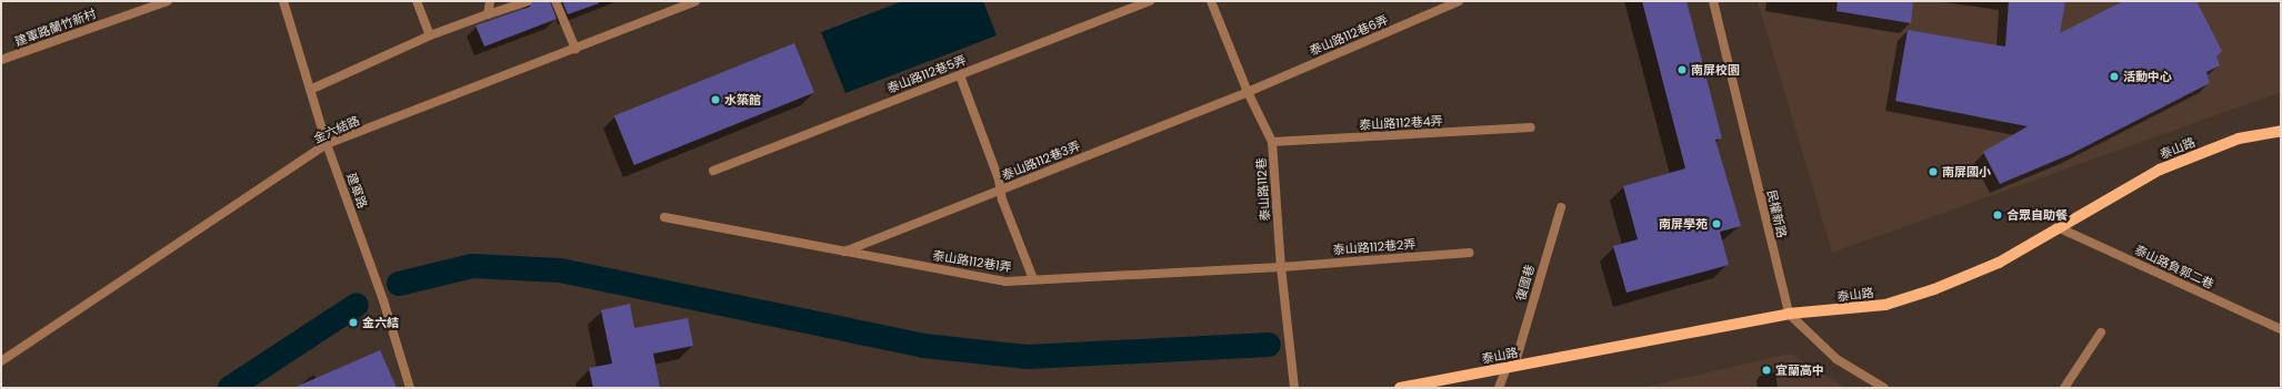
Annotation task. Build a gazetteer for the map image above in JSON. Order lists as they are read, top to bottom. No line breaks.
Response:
{"streets":{"main road":["泰山路"],"street":["建軍路蘭竹新村","泰山路112巷6弄","泰山路112巷5弄","泰山路112巷4弄","金六結路","泰山路112巷3弄","泰山路112巷","建軍路","民權新路","泰山路112巷2弄","泰山路112巷1弄","泰山路負郭二巷","復國巷"]},"crossings":[["泰山路112巷6弄","泰山路112巷3弄"],["泰山路112巷6弄","泰山路112巷"],["泰山路112巷4弄","泰山路112巷"],["金六結路","建軍路"],["泰山路","民權新路"],["泰山路","泰山路負郭二巷"],["泰山路","復國巷"],["泰山路112巷3弄","泰山路112巷"],["泰山路112巷3弄","泰山路112巷1弄"],["泰山路112巷","泰山路112巷2弄"],["泰山路112巷","泰山路112巷1弄"],["泰山路112巷2弄","泰山路112巷1弄"]],"places":["南屏校園","活動中心","水築館","南屏國小","合眾自助餐","南屏學苑","金六結","宜蘭高中"]}
